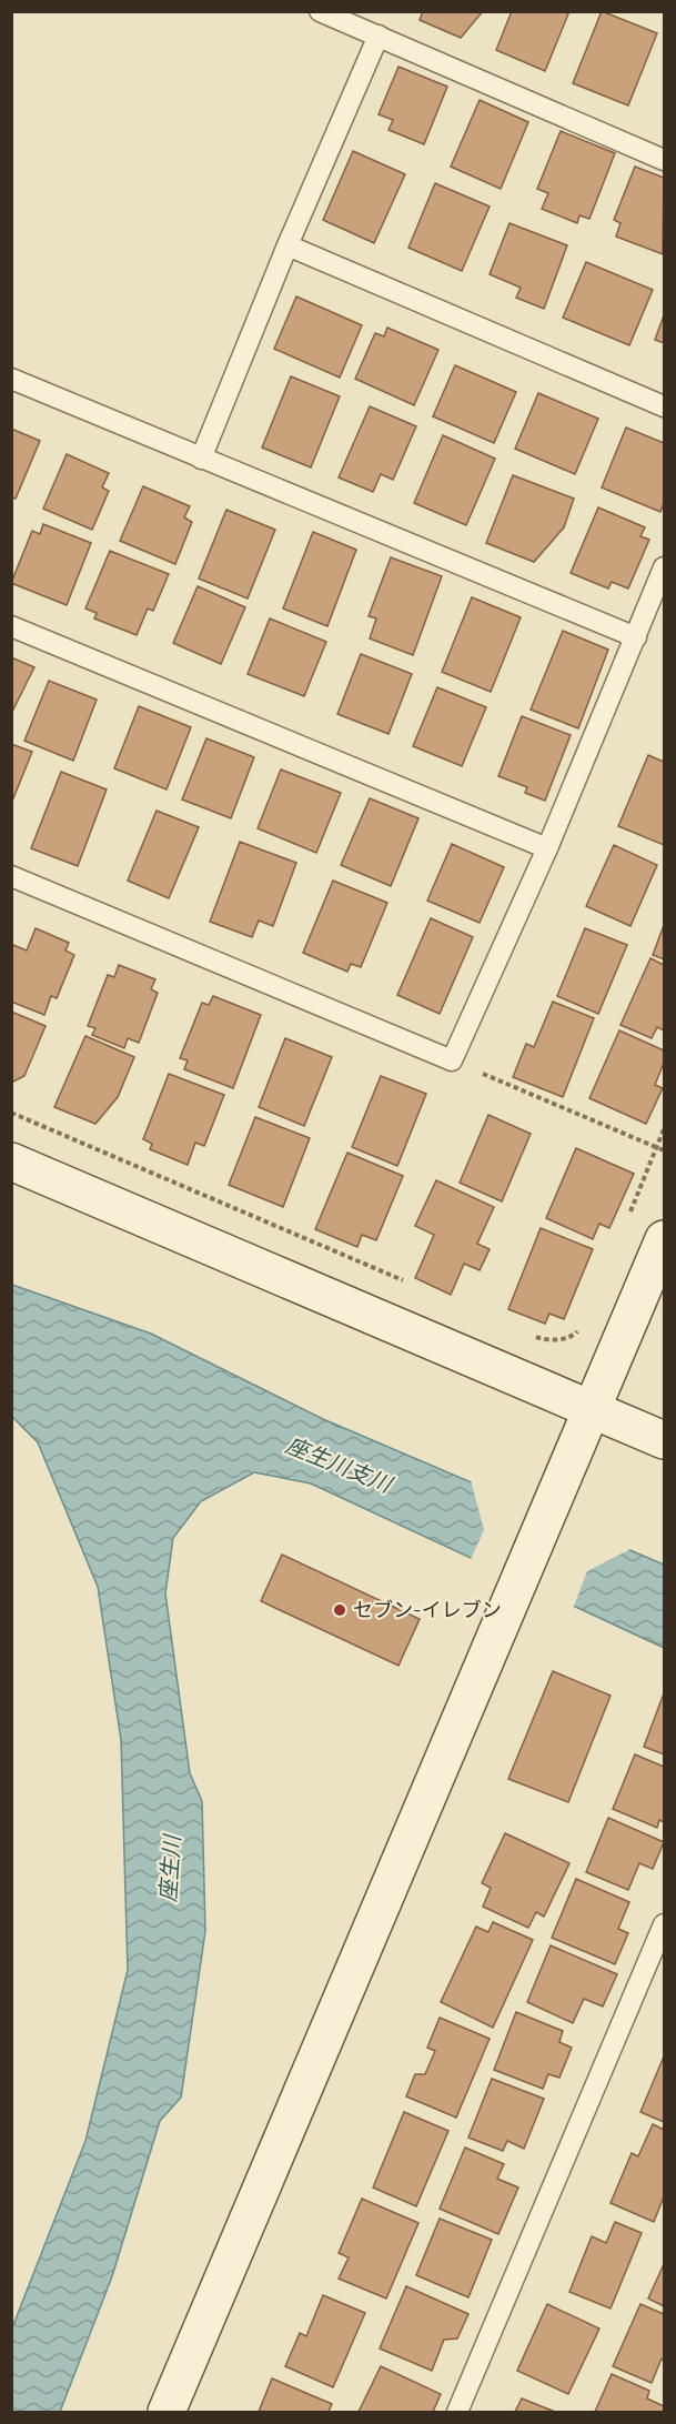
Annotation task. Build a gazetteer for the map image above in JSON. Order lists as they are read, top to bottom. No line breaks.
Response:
{"water":["座生川支川","座生川"],"places":["セブン-イレブン"]}
